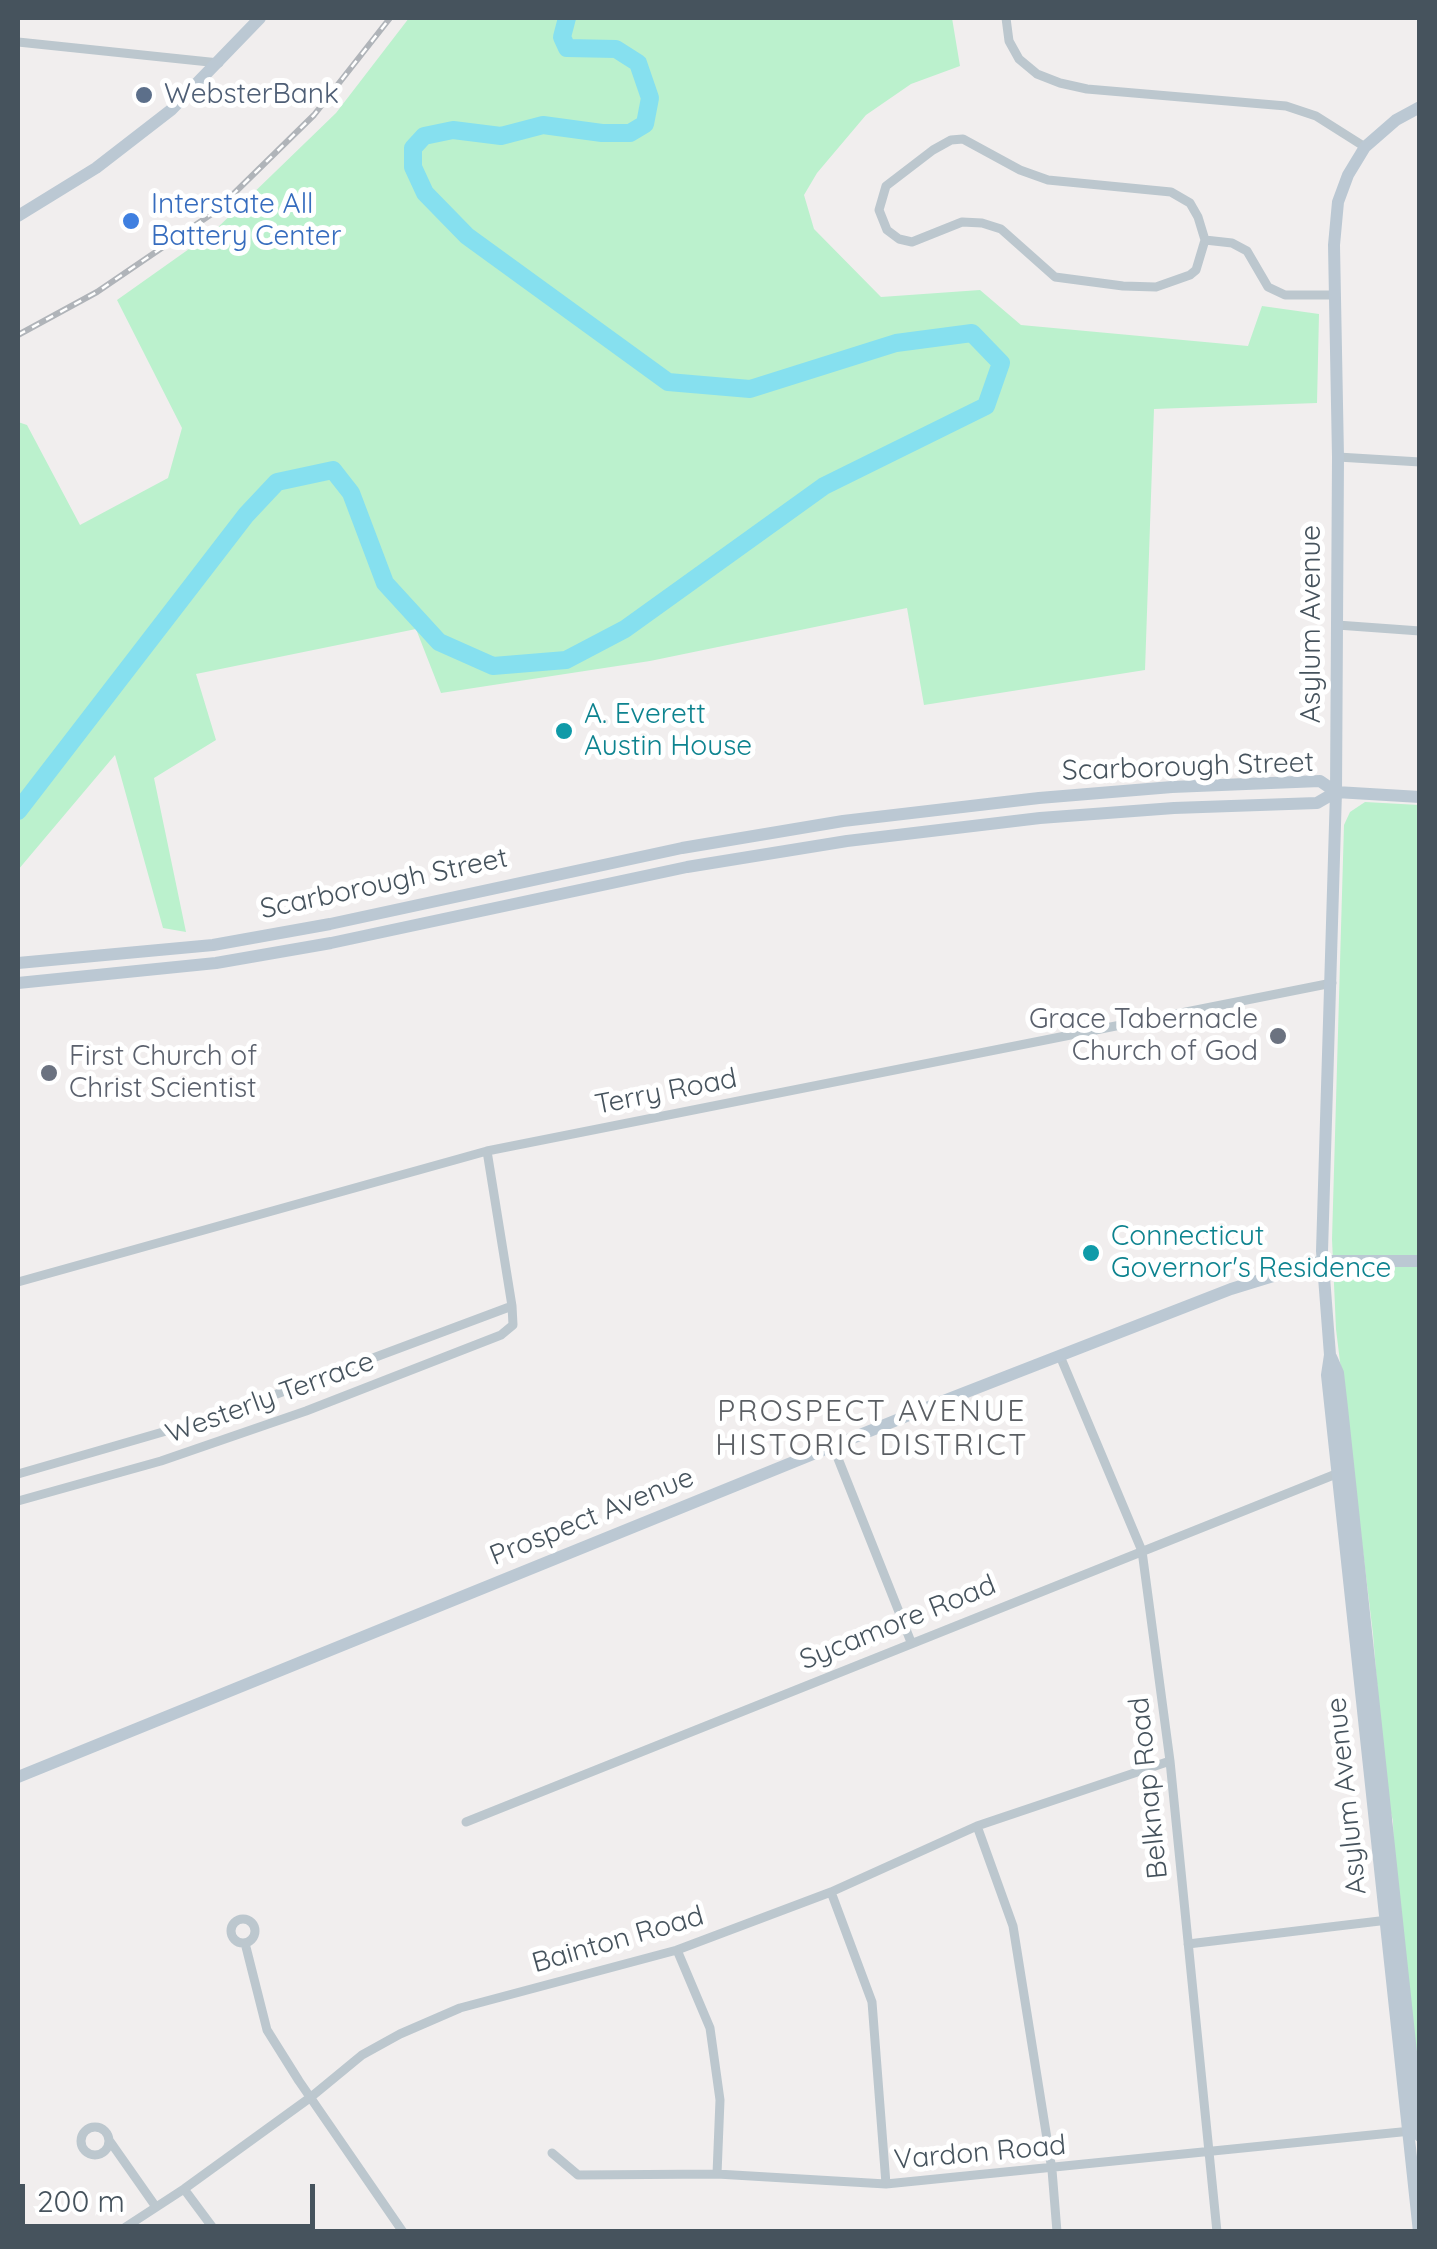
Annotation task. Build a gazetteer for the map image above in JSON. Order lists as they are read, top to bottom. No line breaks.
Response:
{"streets":{"main road":["Asylum Avenue","Scarborough Street","Prospect Avenue"],"street":["Terry Road","Westerly Terrace","Sycamore Road","Belknap Road","Bainton Road","Vardon Road"]},"crossings":[["Asylum Avenue","Scarborough Street"],["Asylum Avenue","Terry Road"],["Asylum Avenue","Prospect Avenue"],["Asylum Avenue","Sycamore Road"],["Asylum Avenue","Vardon Road"],["Prospect Avenue","Belknap Road"],["Sycamore Road","Belknap Road"],["Belknap Road","Bainton Road"],["Belknap Road","Vardon Road"]],"districts":["PROSPECT AVENUE HISTORIC DISTRICT"],"places":["WebsterBank","Interstate All Battery Center","A. Everett Austin House","Grace Tabernacle Church of God","First Church of Christ Scientist","Connecticut Governor's Residence"],"scale_bar":"200 m"}
